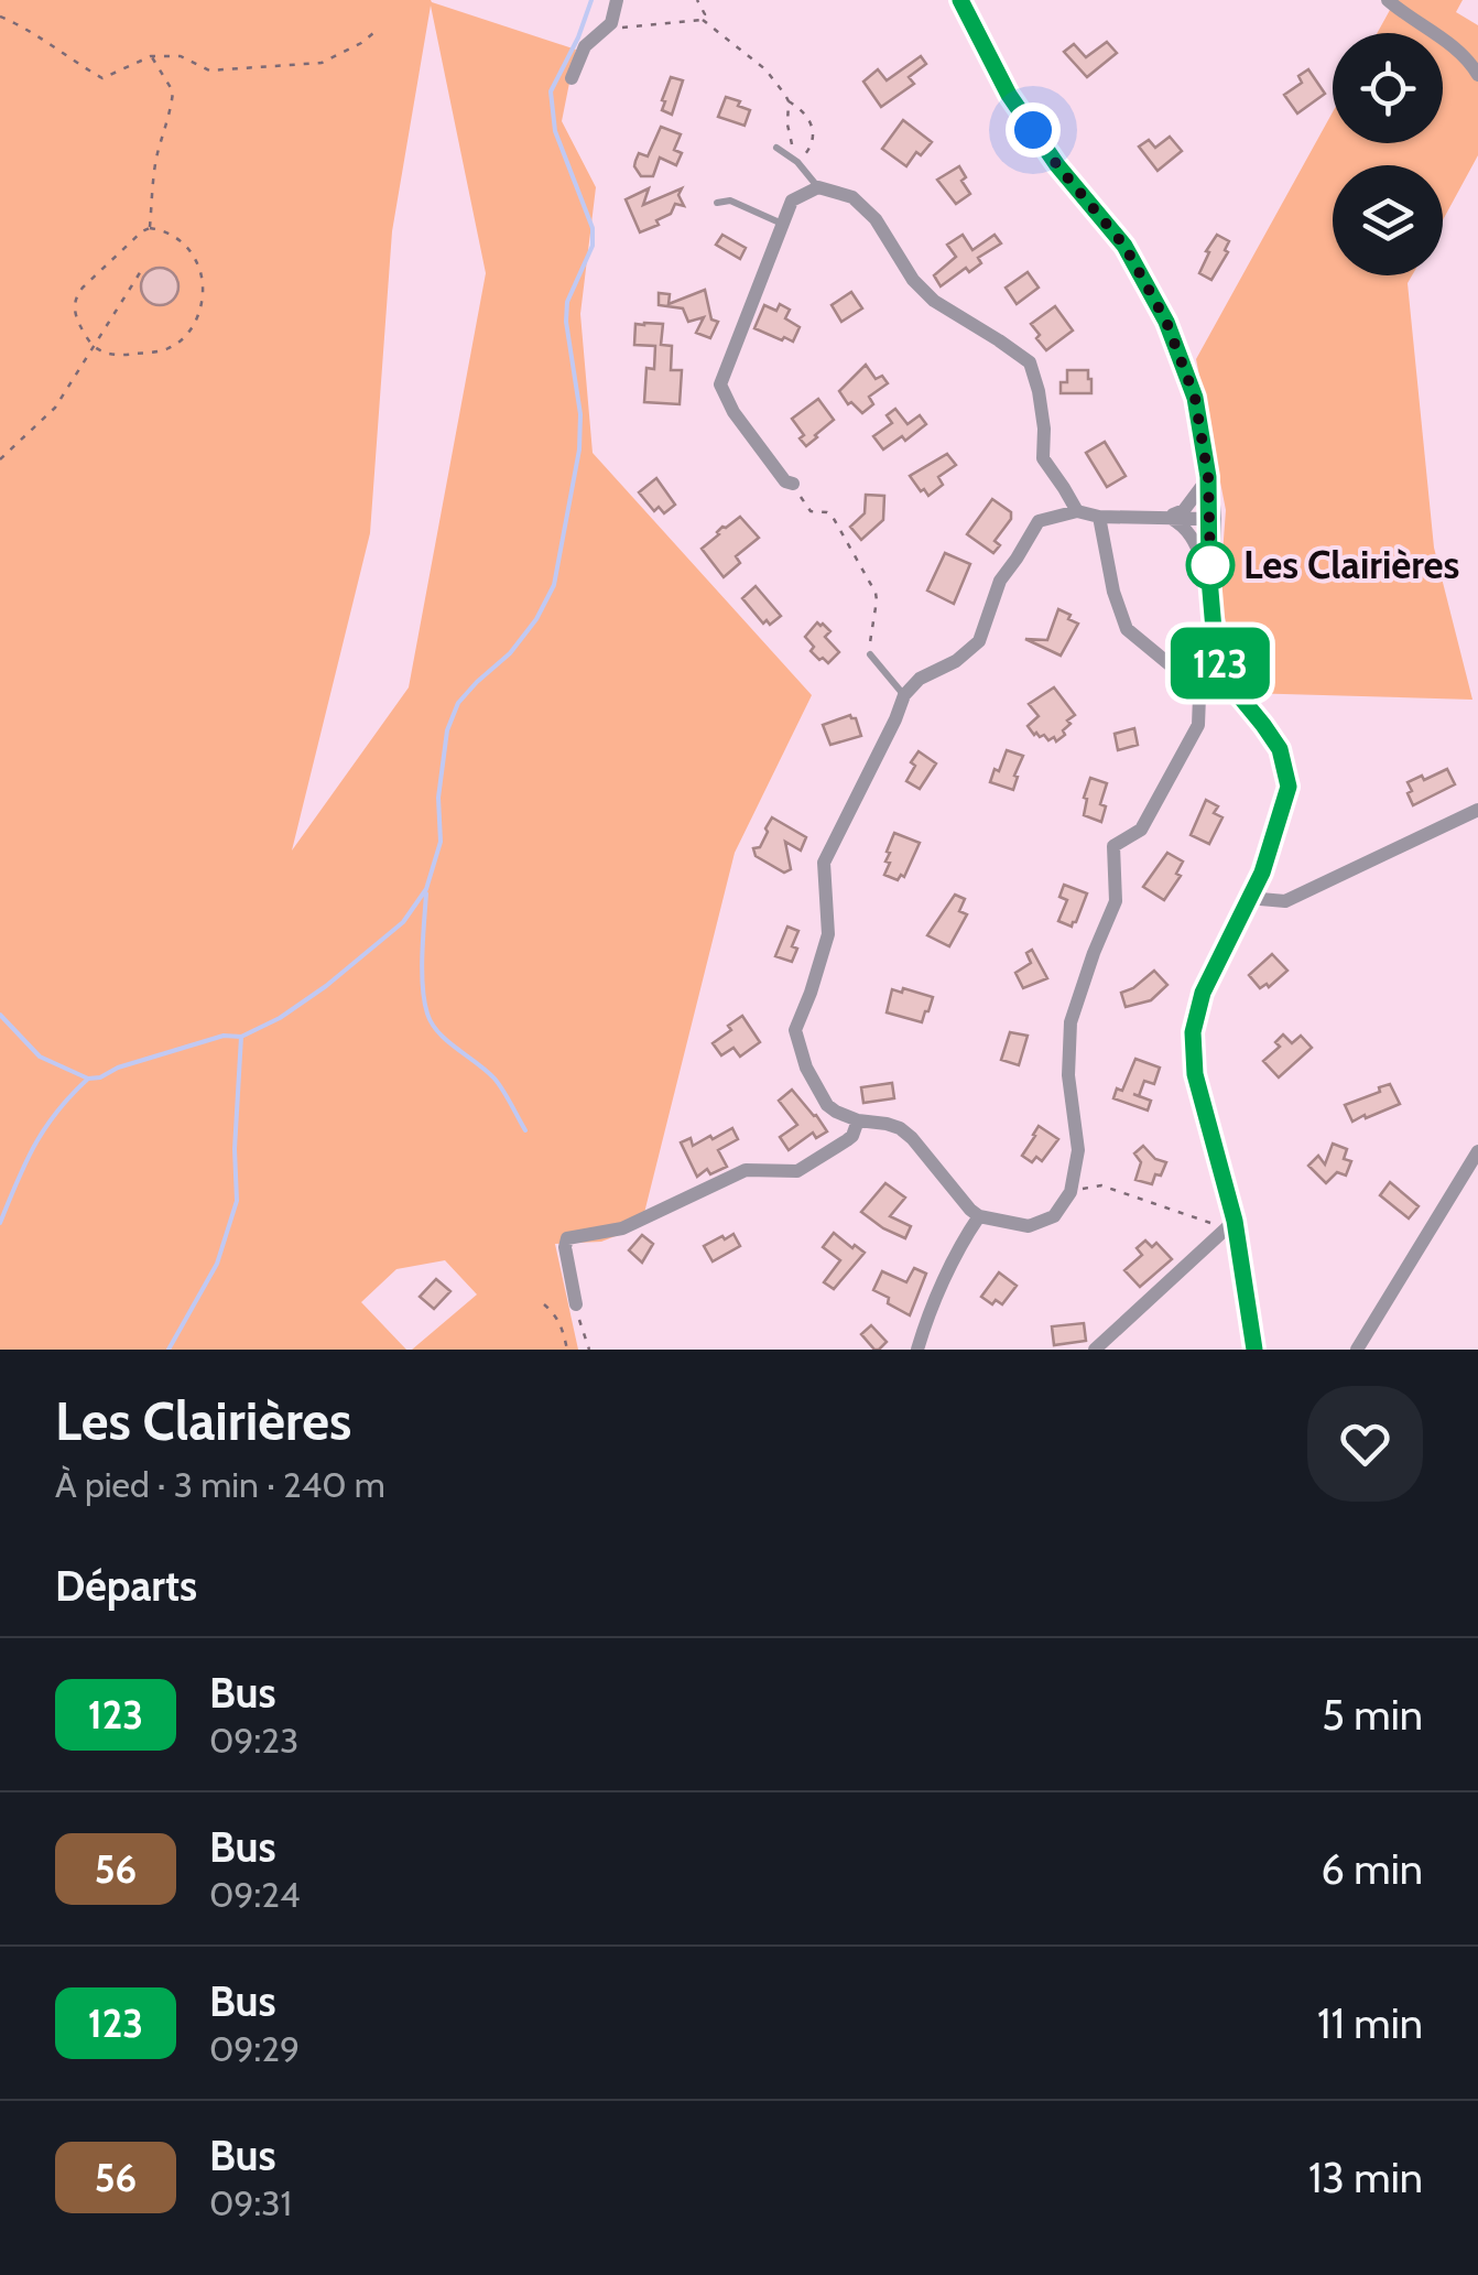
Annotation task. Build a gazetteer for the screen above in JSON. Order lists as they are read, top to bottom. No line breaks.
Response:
{"places":["Les Clairières"],"lines":["bus line 123"],"page":{"on_map":"123","heading":[["Les Clairières","À pied · 3 min · 240 m"],"Départs"],"list":[{"mark":"123","name":"Bus","note":"09:23","value":"5 min"},{"mark":"56","name":"Bus","note":"09:24","value":"6 min"},{"mark":"123","name":"Bus","note":"09:29","value":"11 min"},{"mark":"56","name":"Bus","note":"09:31","value":"13 min"}]}}
